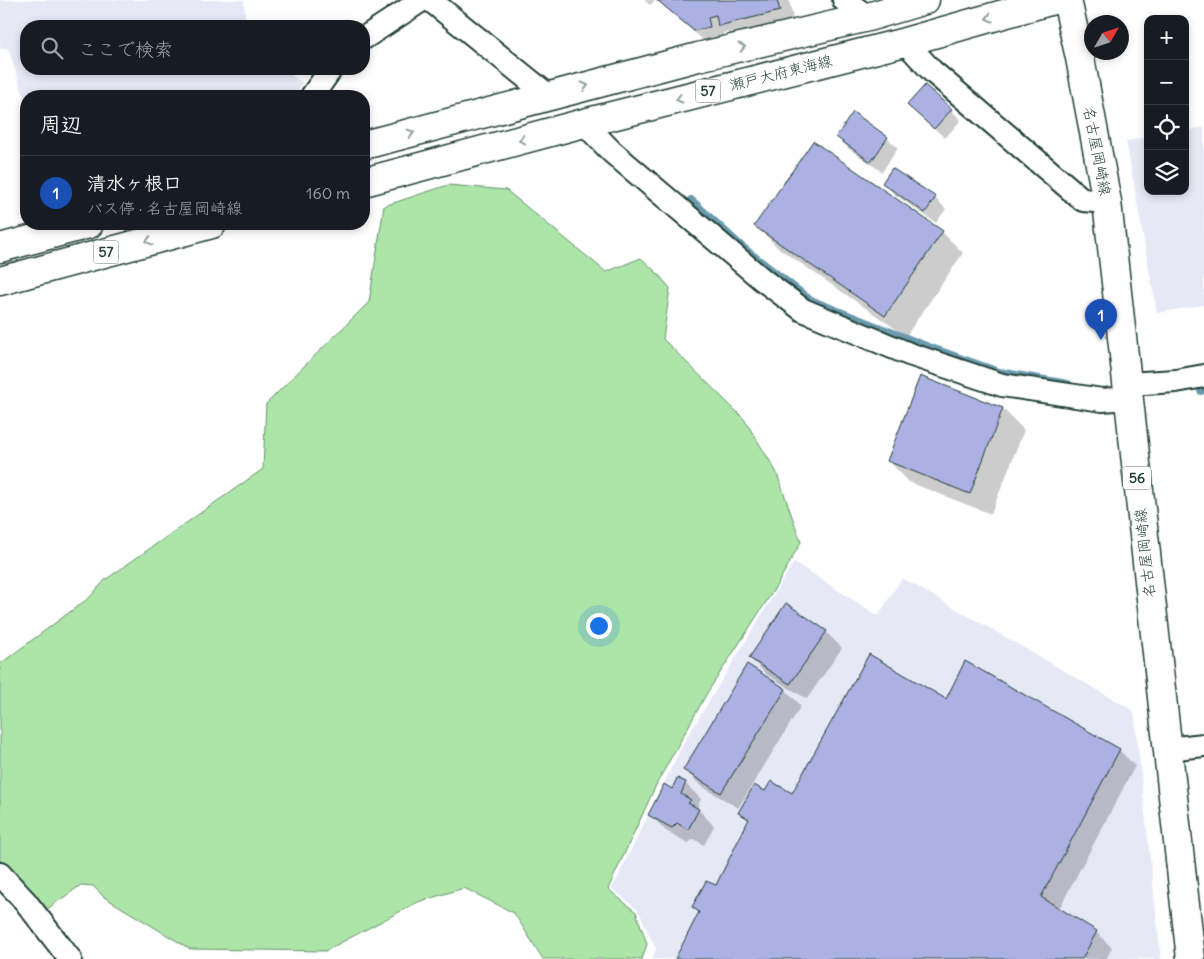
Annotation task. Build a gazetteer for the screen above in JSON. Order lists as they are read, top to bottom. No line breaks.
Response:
{"streets":{"main road":["瀬戸大府東海線","57","名古屋岡崎線","56"]},"north":"top right","page":{"map_buttons":["+","−"],"search":"ここで検索","heading":"周辺","list":[{"mark":"1","name":"清水ヶ根口","note":"バス停 · 名古屋岡崎線","value":"160 m"}],"pins":"1"}}
